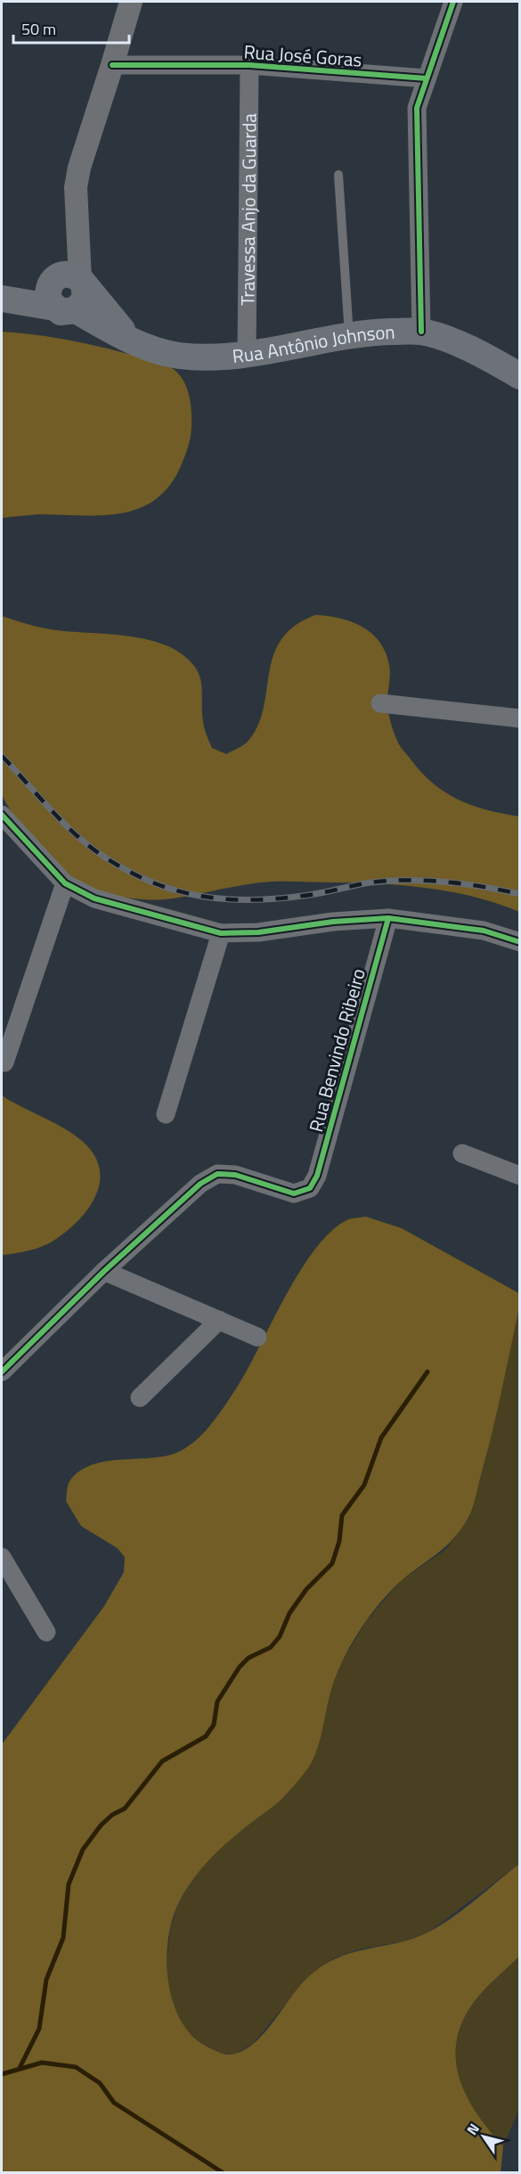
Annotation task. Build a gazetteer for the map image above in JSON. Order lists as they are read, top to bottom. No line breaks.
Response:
{"streets":{"main road":["Rua Antônio Johnson"],"street":["Rua José Goras","Travessa Anjo da Guarda","Rua Benvindo Ribeiro"]},"crossings":[["Rua José Goras","Travessa Anjo da Guarda"],["Travessa Anjo da Guarda","Rua Antônio Johnson"]],"scale_bar":"50 m","north":"top left"}
